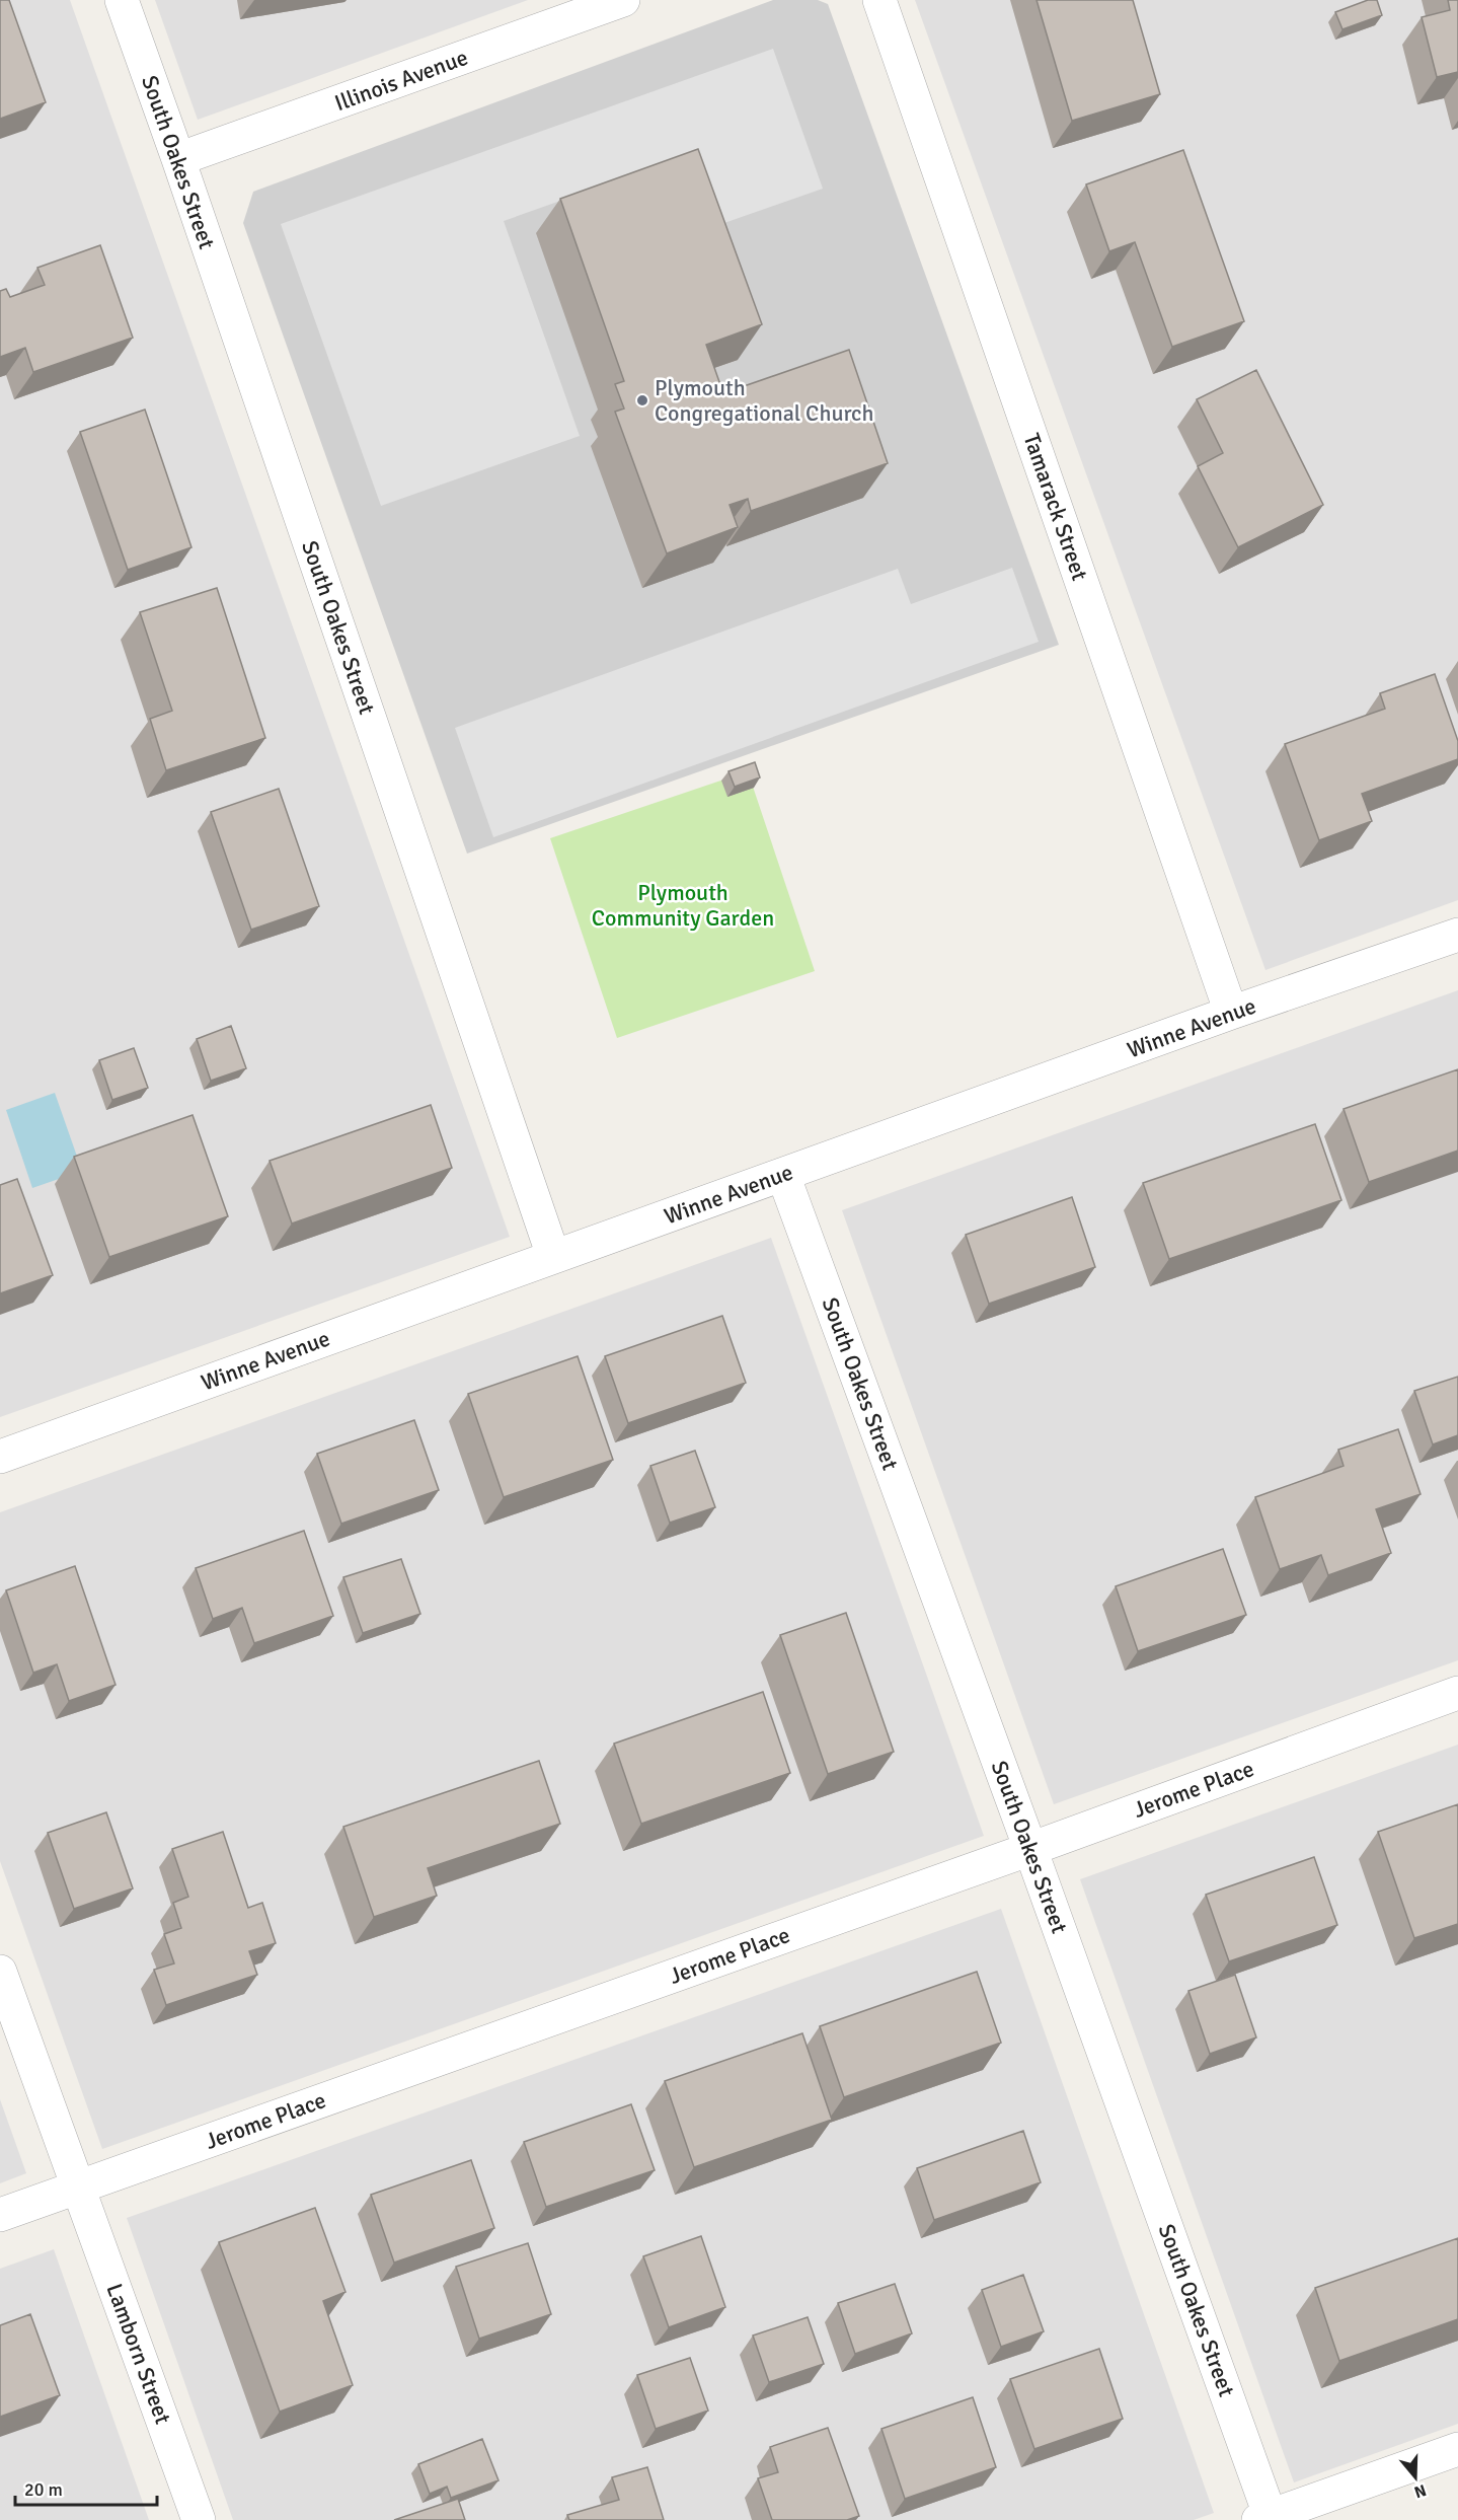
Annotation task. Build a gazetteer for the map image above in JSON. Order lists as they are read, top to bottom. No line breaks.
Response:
{"streets":{"street":["Illinois Avenue","South Oakes Street","Tamarack Street","Winne Avenue","Jerome Place","Lamborn Street"]},"crossings":[["Illinois Avenue","South Oakes Street"],["South Oakes Street","Winne Avenue"],["South Oakes Street","Jerome Place"],["Tamarack Street","Winne Avenue"],["Jerome Place","Lamborn Street"]],"parks":["Plymouth Community Garden"],"places":["Plymouth Congregational Church"],"scale_bar":"20 m","north":"bottom"}
